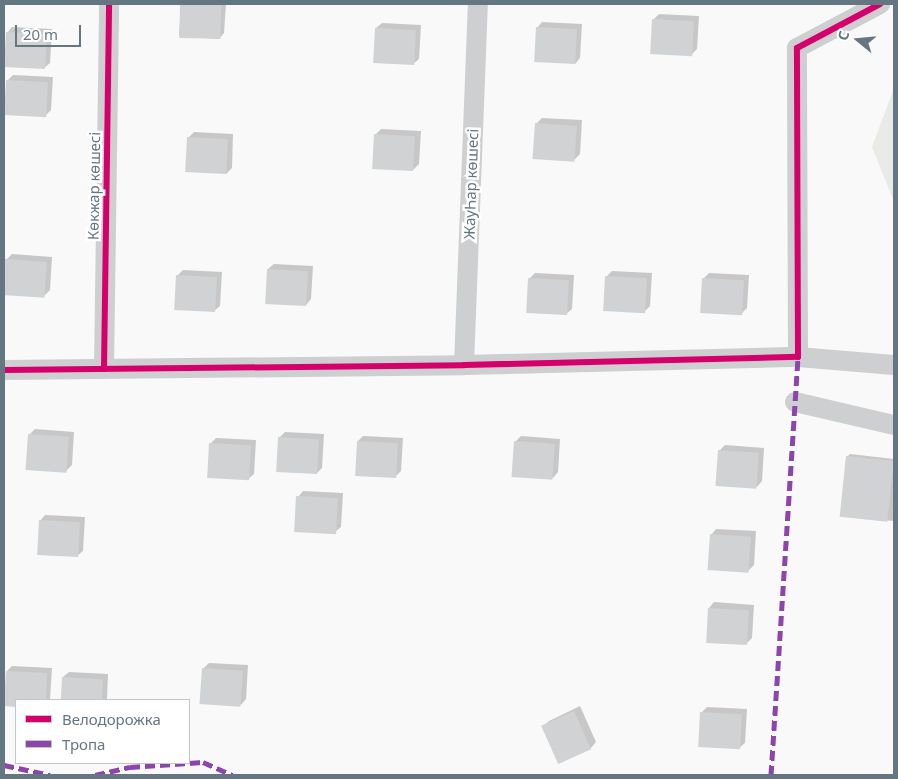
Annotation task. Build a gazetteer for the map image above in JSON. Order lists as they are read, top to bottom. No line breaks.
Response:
{"streets":{"street":["ЖауҺар көшесі","Көкжар көшесі"]},"legend":["Велодорожка","Тропа"],"scale_bar":"20 m","north":"left"}
